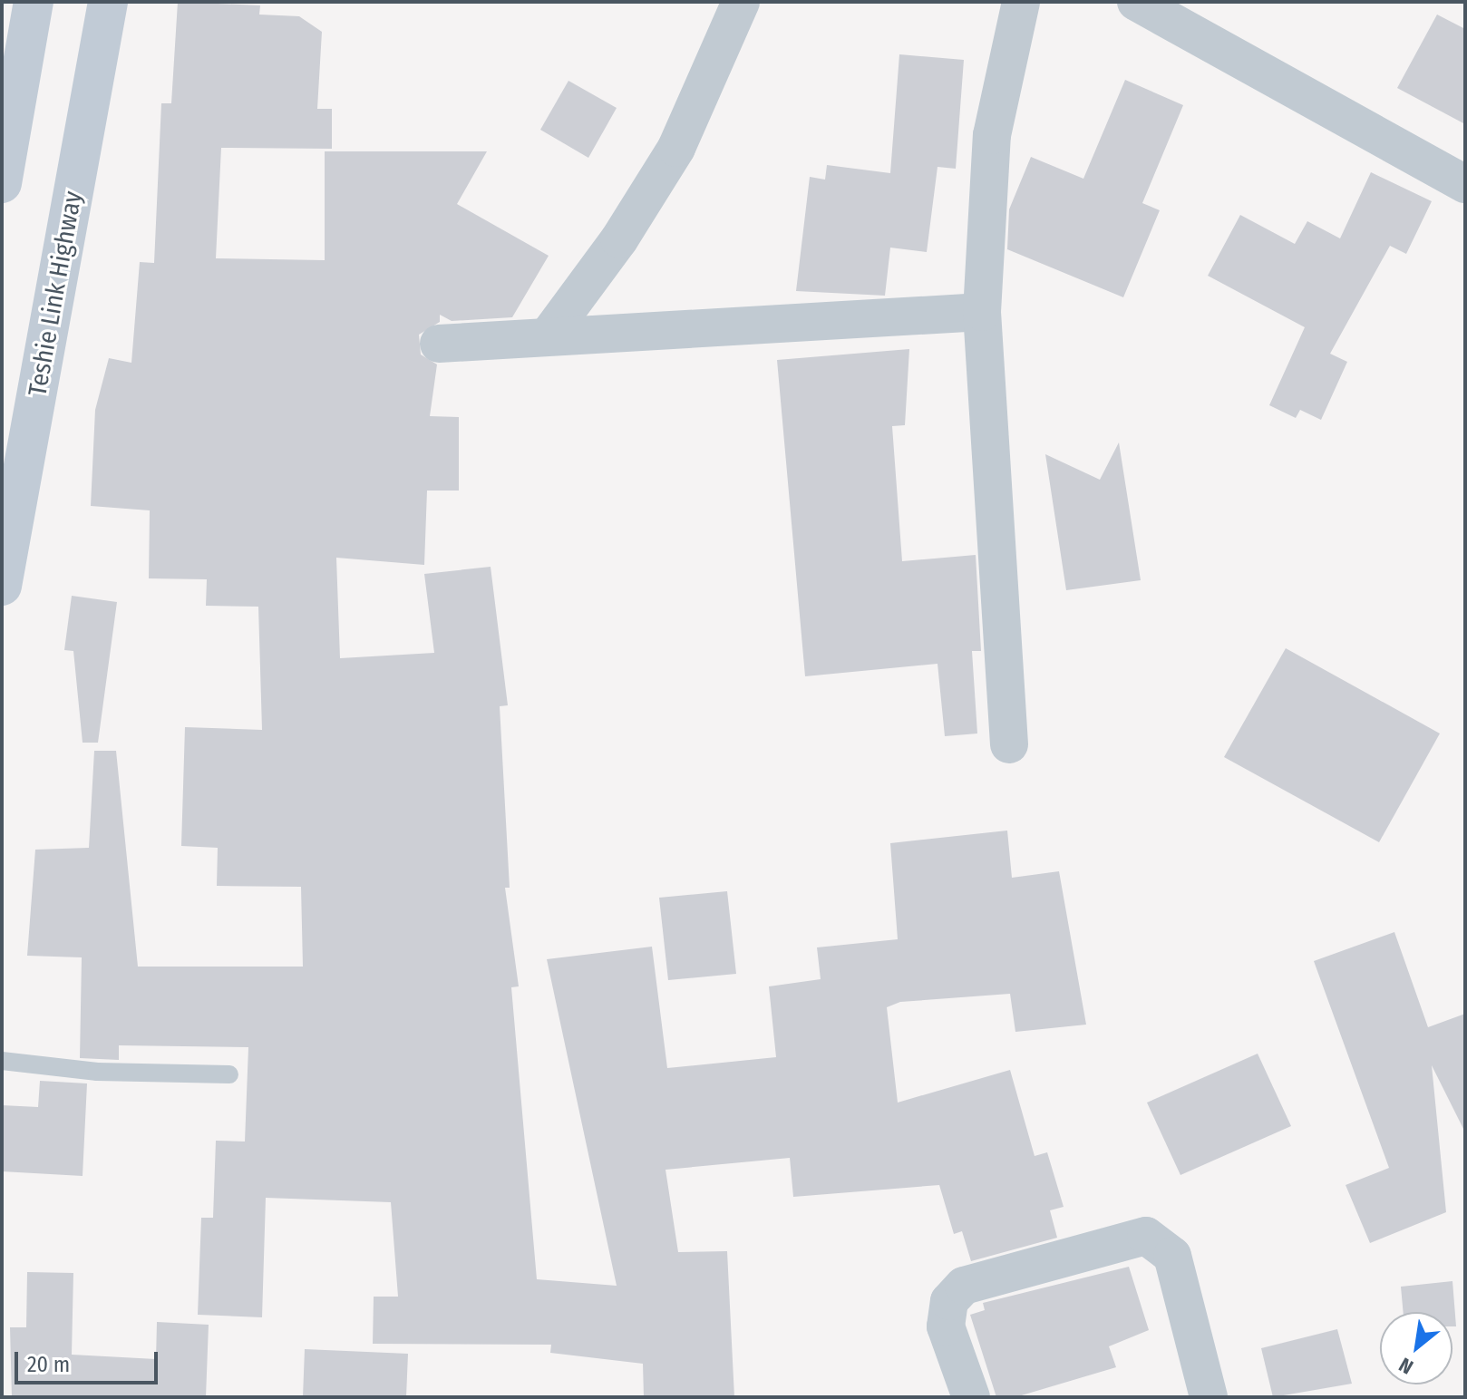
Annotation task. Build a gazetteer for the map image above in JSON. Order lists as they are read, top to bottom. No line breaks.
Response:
{"streets":{"main road":["Teshie Link Highway"]},"scale_bar":"20 m","north":"bottom left"}
